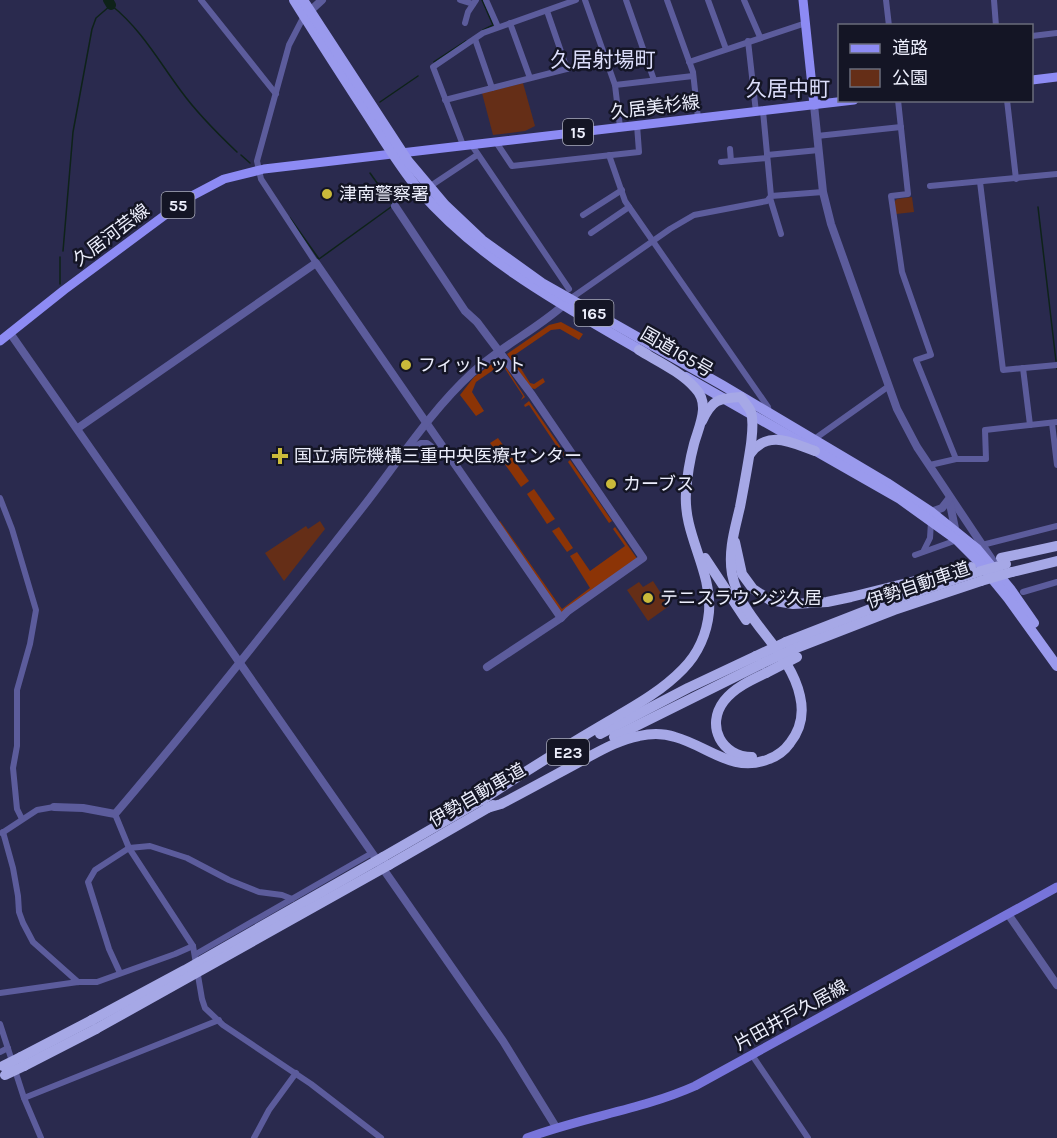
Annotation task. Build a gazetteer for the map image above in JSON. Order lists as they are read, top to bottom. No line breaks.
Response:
{"streets":{"highway":["165","国道165号","伊勢自動車道","E23"],"main road":["久居美杉線","15","55","久居河芸線","片田井戸久居線"]},"crossings":[["久居美杉線","久居河芸線"],["久居美杉線","国道165号"],["久居河芸線","国道165号"]],"districts":["久居射場町","久居中町"],"places":{"other":["津南警察署","フィットット","カーブス","テニスラウンジ久居"],"health":["国立病院機構三重中央医療センター"]},"legend":["道路","公園"]}
